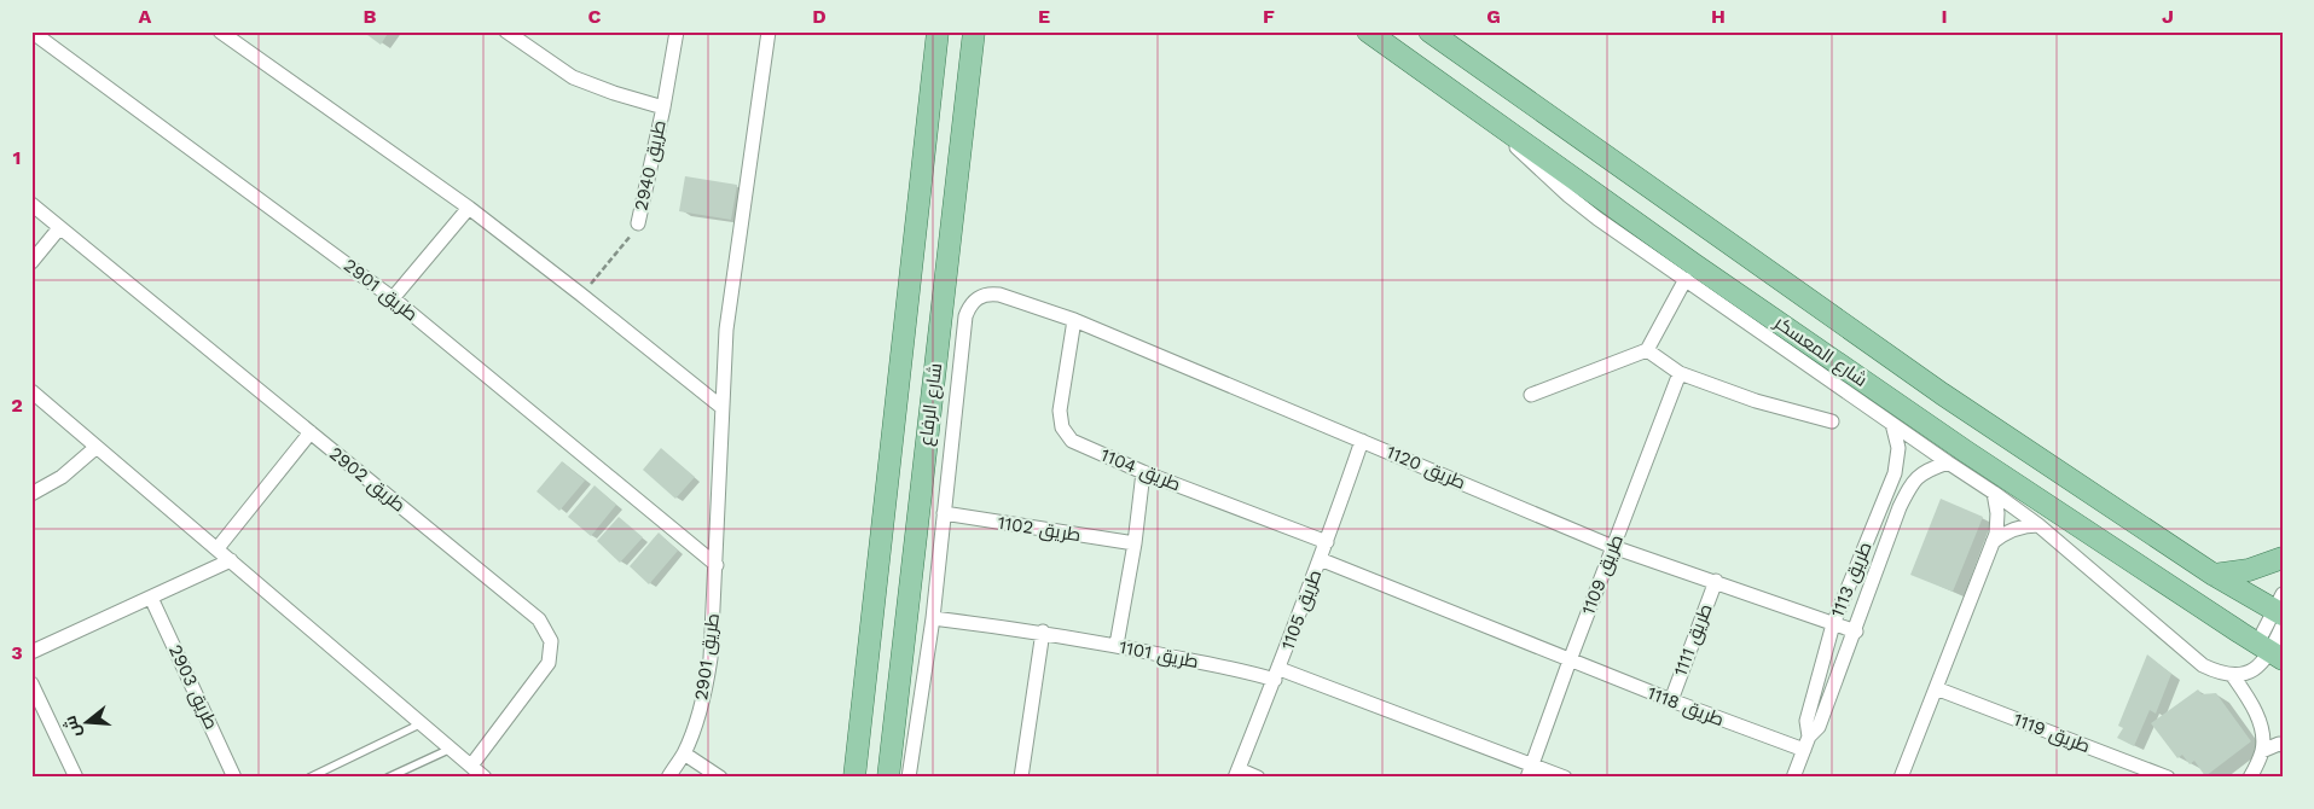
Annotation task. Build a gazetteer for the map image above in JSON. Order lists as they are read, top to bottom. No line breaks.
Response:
{"streets":{"main road":["شارع المعسكر","شارع الرفاع"],"street":["طريق 2940","طريق 2901","طريق 1120","طريق 1104","طريق 2902","طريق 1102","طريق 1109","طريق 1113","طريق 1105","طريق 1111","طريق 1101","طريق 2903","طريق 1118","طريق 1119"]},"crossings":[["طريق 1120","طريق 1104"],["طريق 1120","طريق 1102"],["طريق 1120","طريق 1109"],["طريق 1120","طريق 1113"],["طريق 1120","طريق 1105"],["طريق 1120","طريق 1111"],["طريق 1104","طريق 1105"],["طريق 1109","طريق 1101"],["طريق 1109","طريق 1118"],["طريق 1113","طريق 1118"],["طريق 1105","طريق 1101"],["طريق 1105","طريق 1118"],["طريق 1111","طريق 1118"]],"north":"left","grid":{"columns":["A","B","C","D","E","F","G","H","I","J"],"rows":["1","2","3"]}}
